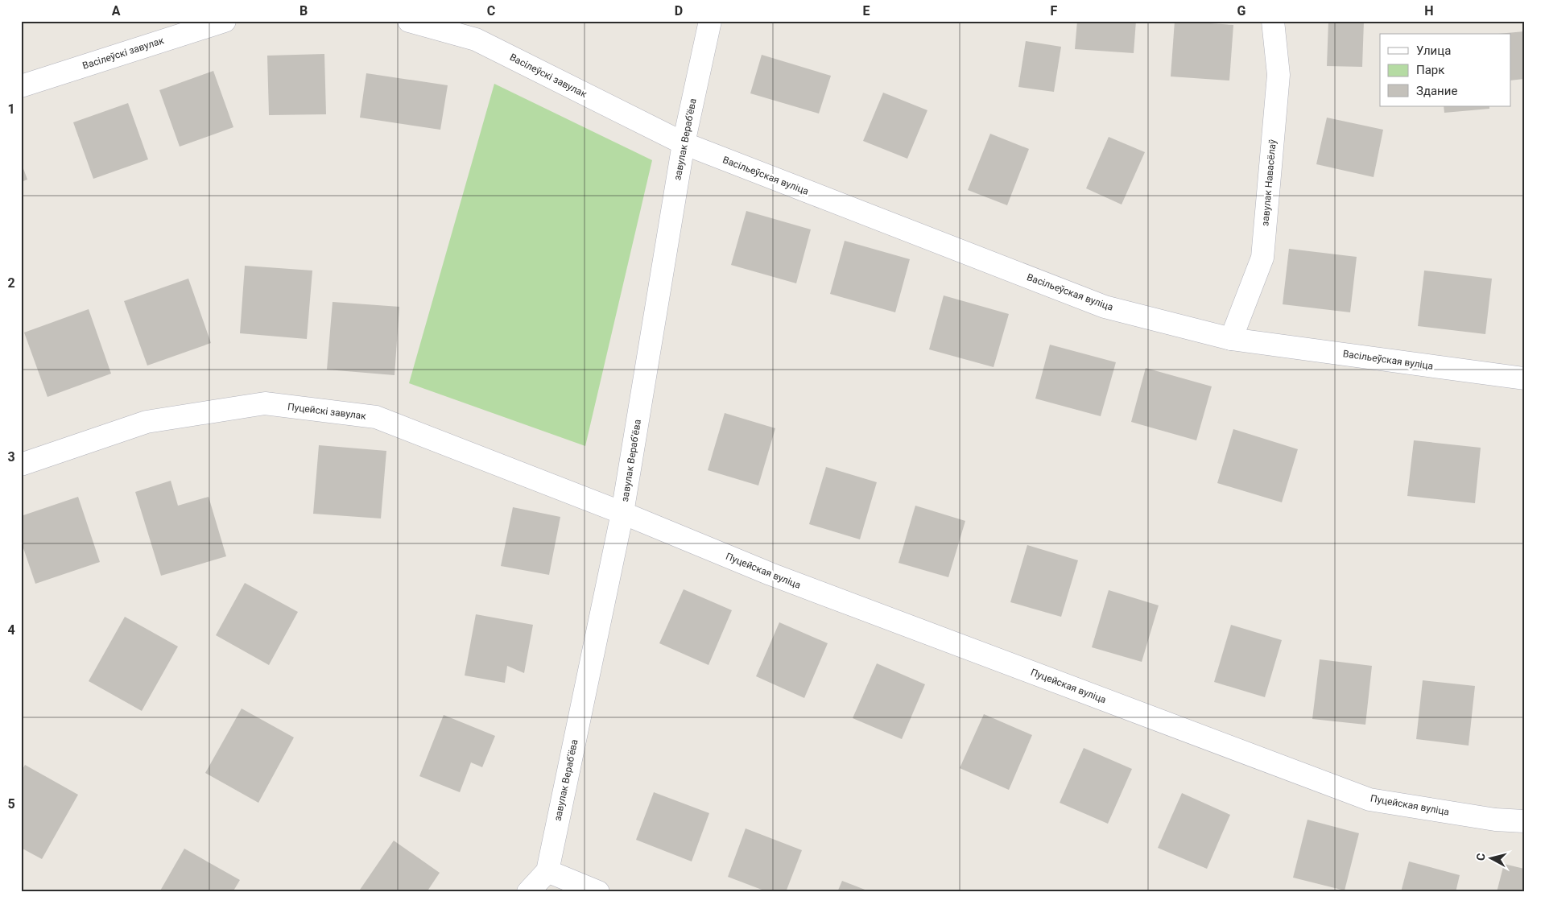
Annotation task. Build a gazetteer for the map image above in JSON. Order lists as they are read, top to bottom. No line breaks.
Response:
{"streets":{"street":["Васілеўскі завулак","завулак Верабʼёва","Васільеўская вуліца","завулак Навасёлаў","Пуцейскі завулак","Пуцейская вуліца"]},"crossings":[["Васілеўскі завулак","завулак Верабʼёва"],["Васілеўскі завулак","Васільеўская вуліца"],["завулак Верабʼёва","Васільеўская вуліца"],["завулак Верабʼёва","Пуцейскі завулак"],["завулак Верабʼёва","Пуцейская вуліца"],["Васільеўская вуліца","завулак Навасёлаў"],["Пуцейскі завулак","Пуцейская вуліца"]],"legend":["Улица","Парк","Здание"],"north":"left","grid":{"columns":["A","B","C","D","E","F","G","H"],"rows":["1","2","3","4","5"]}}
